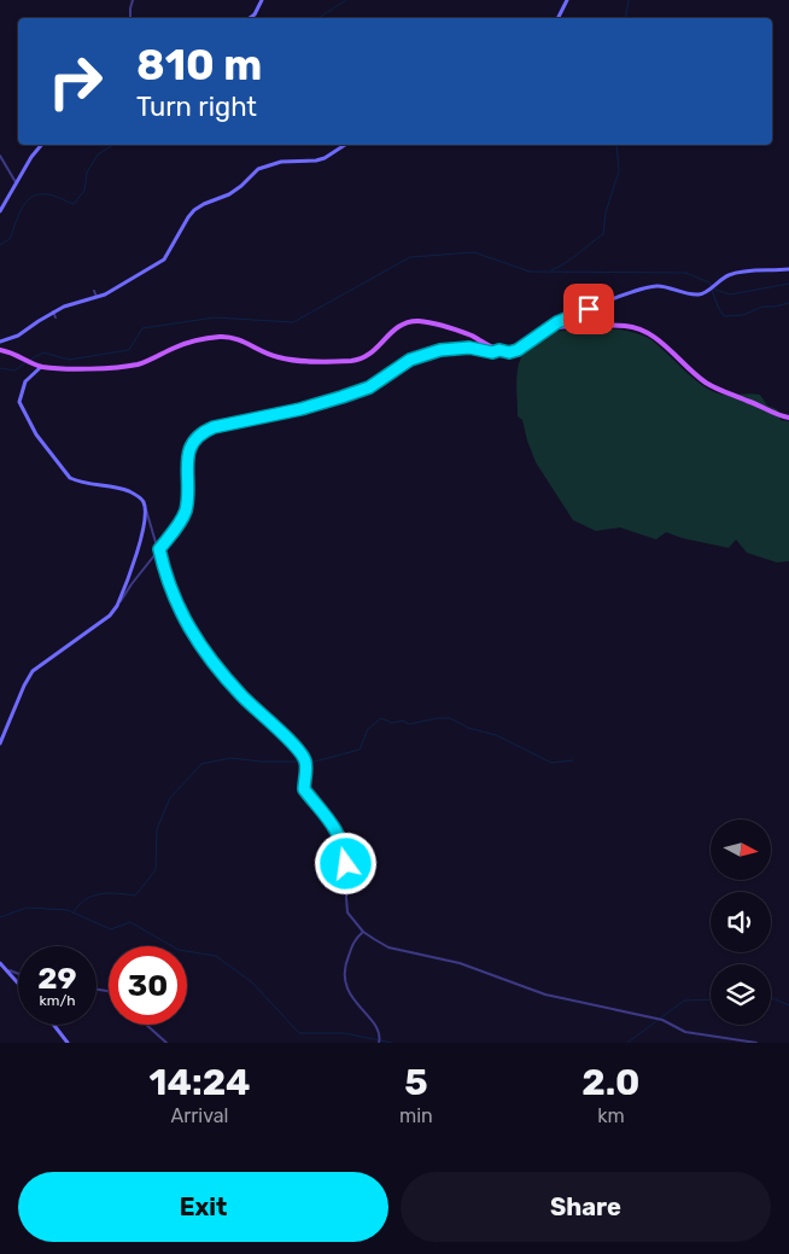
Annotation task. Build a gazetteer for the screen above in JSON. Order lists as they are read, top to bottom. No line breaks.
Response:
{"north":"right","page":{"turn":["810 m","Turn right"],"speed":"29 km/h","limit":"30","eta":["14:24","Arrival","5","min","2.0","km"],"buttons":["Exit","Share"]}}
